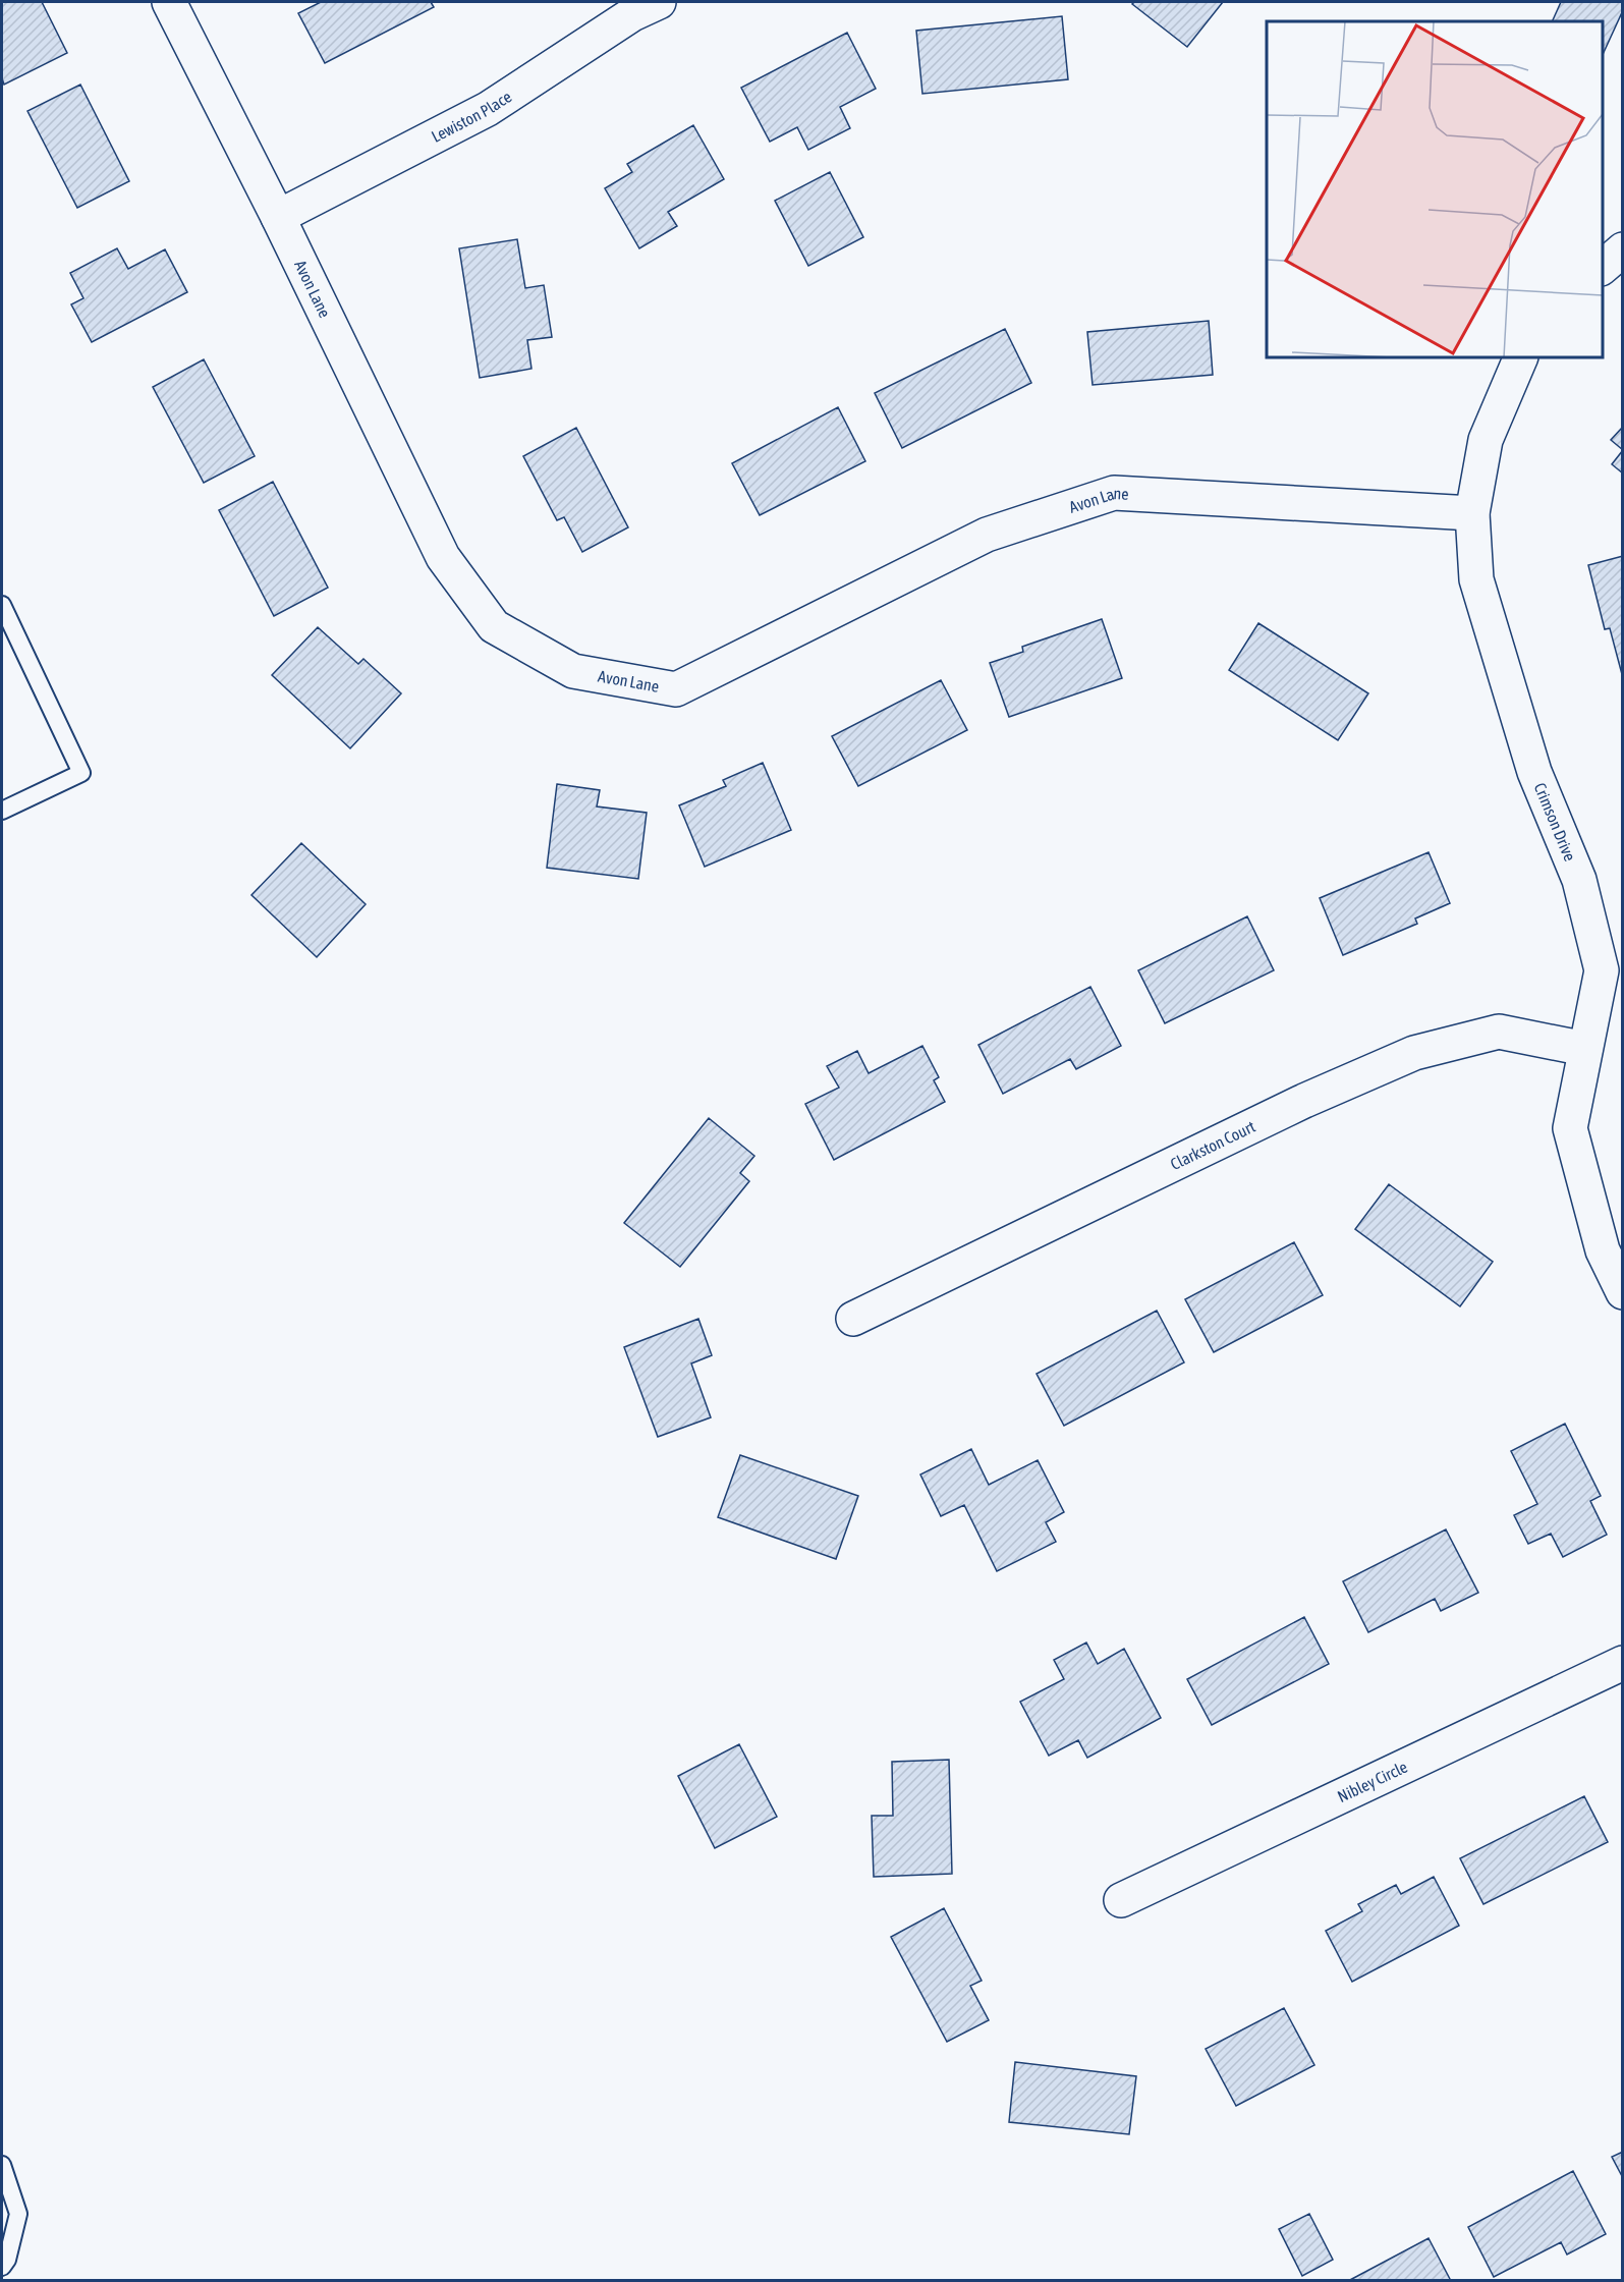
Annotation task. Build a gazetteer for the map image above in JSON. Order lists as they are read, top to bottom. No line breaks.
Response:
{"streets":{"street":["Lewiston Place","Avon Lane","Crimson Drive","Clarkston Court","Nibley Circle"]},"crossings":[["Lewiston Place","Avon Lane"],["Avon Lane","Crimson Drive"],["Crimson Drive","Clarkston Court"]]}
